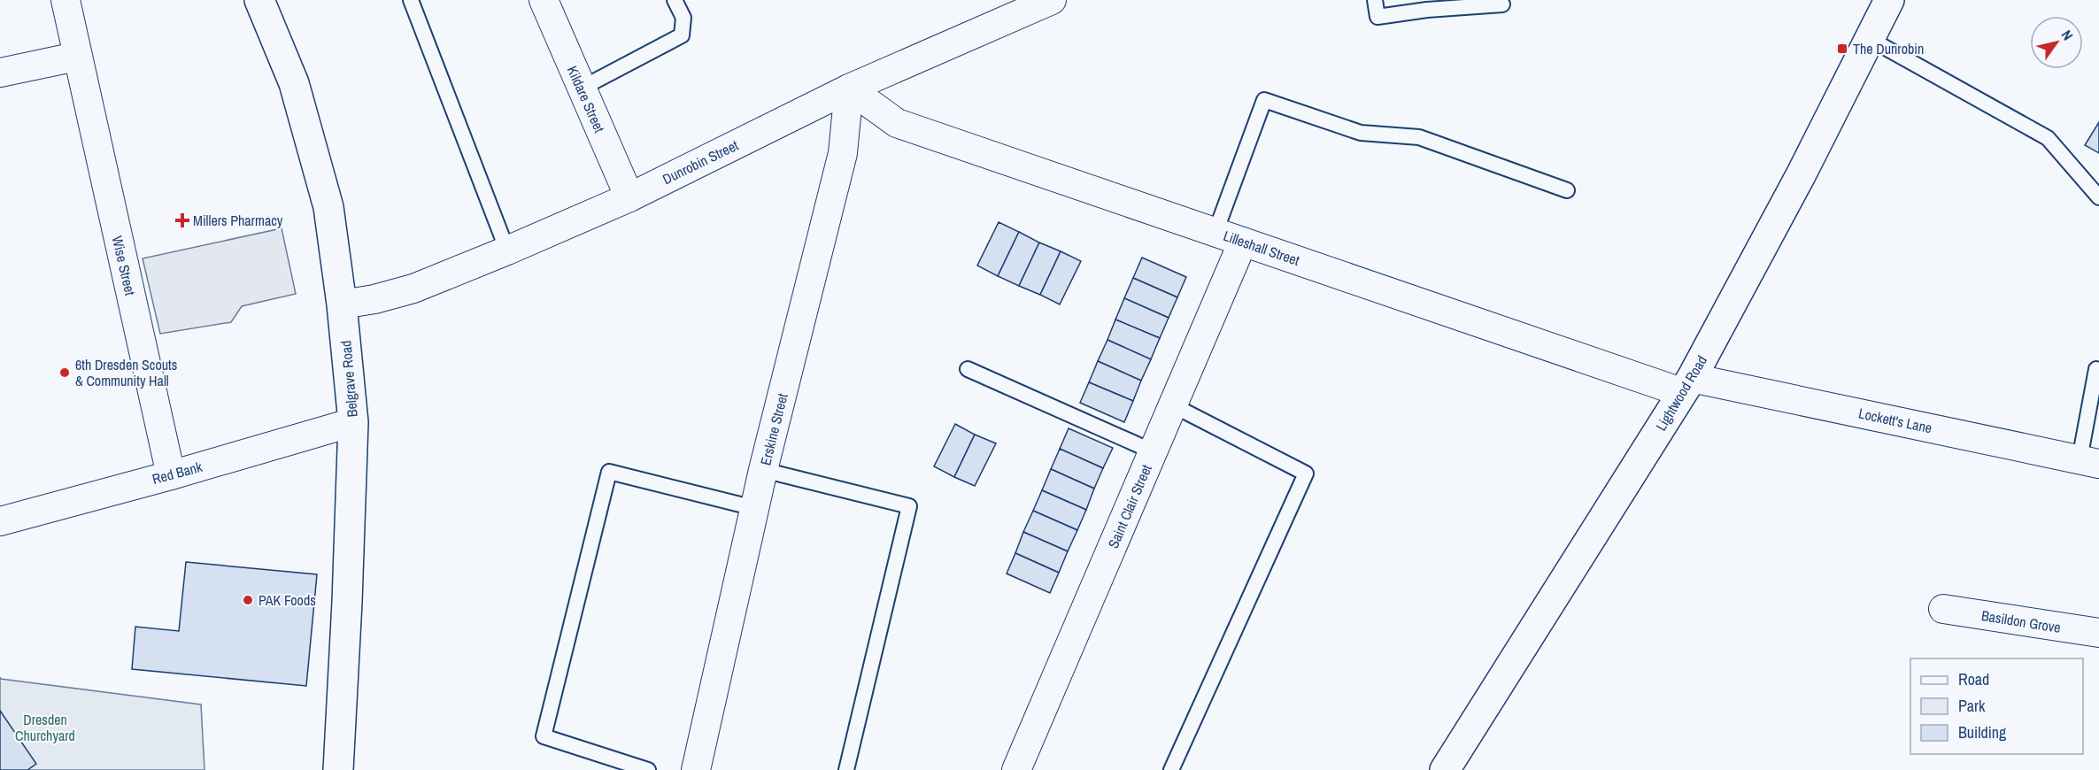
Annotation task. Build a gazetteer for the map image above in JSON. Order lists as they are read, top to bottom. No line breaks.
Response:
{"streets":{"main road":["Belgrave Road","Lightwood Road"],"street":["Kildare Street","Dunrobin Street","Lilleshall Street","Wise Street","Lockett's Lane","Erskine Street","Red Bank","Saint Clair Street","Basildon Grove"]},"crossings":[["Kildare Street","Dunrobin Street"],["Dunrobin Street","Lilleshall Street"],["Dunrobin Street","Belgrave Road"],["Dunrobin Street","Erskine Street"],["Lilleshall Street","Lightwood Road"],["Lilleshall Street","Lockett's Lane"],["Lilleshall Street","Erskine Street"],["Lilleshall Street","Saint Clair Street"],["Wise Street","Red Bank"],["Belgrave Road","Red Bank"],["Lightwood Road","Lockett's Lane"]],"parks":["Dresden Churchyard"],"places":{"transit":["The Dunrobin"],"health":["Millers Pharmacy"],"other":["6th Dresden Scouts & Community Hall","PAK Foods"]},"legend":["Road","Park","Building"],"north":"top right"}
